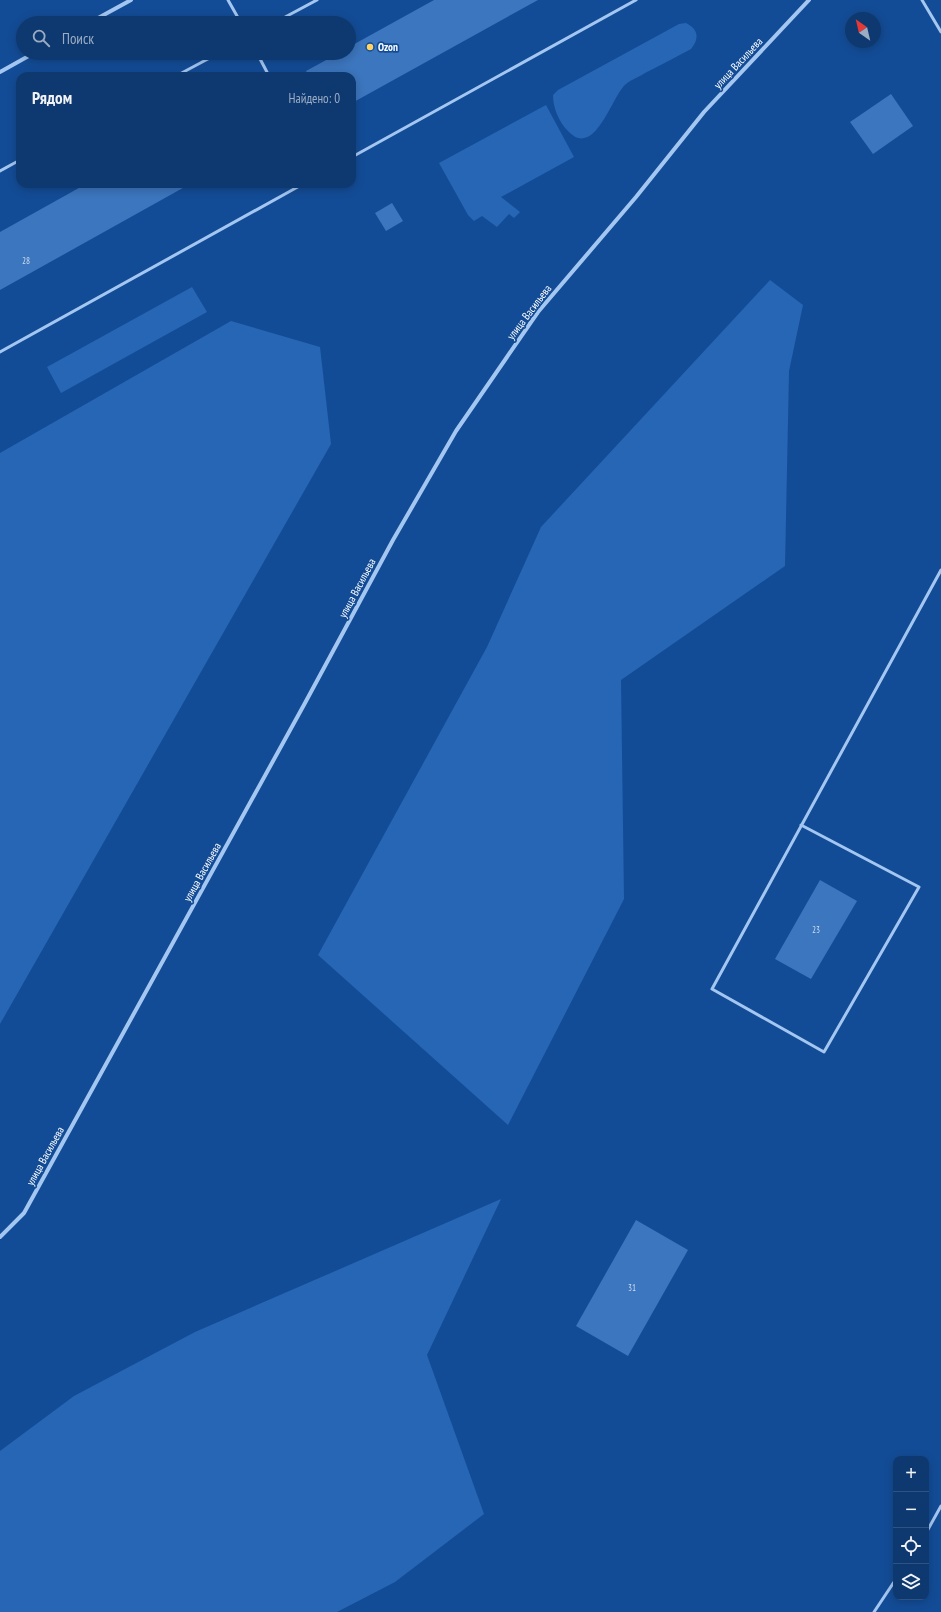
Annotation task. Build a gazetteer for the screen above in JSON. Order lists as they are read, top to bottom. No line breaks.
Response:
{"streets":{"street":["улица Васильева"]},"places":["Ozon"],"house_numbers":["28","23","31"],"north":"top left","page":{"search":"Поиск","heading":["Рядом","Найдено: 0"],"map_buttons":["+","−"]}}
